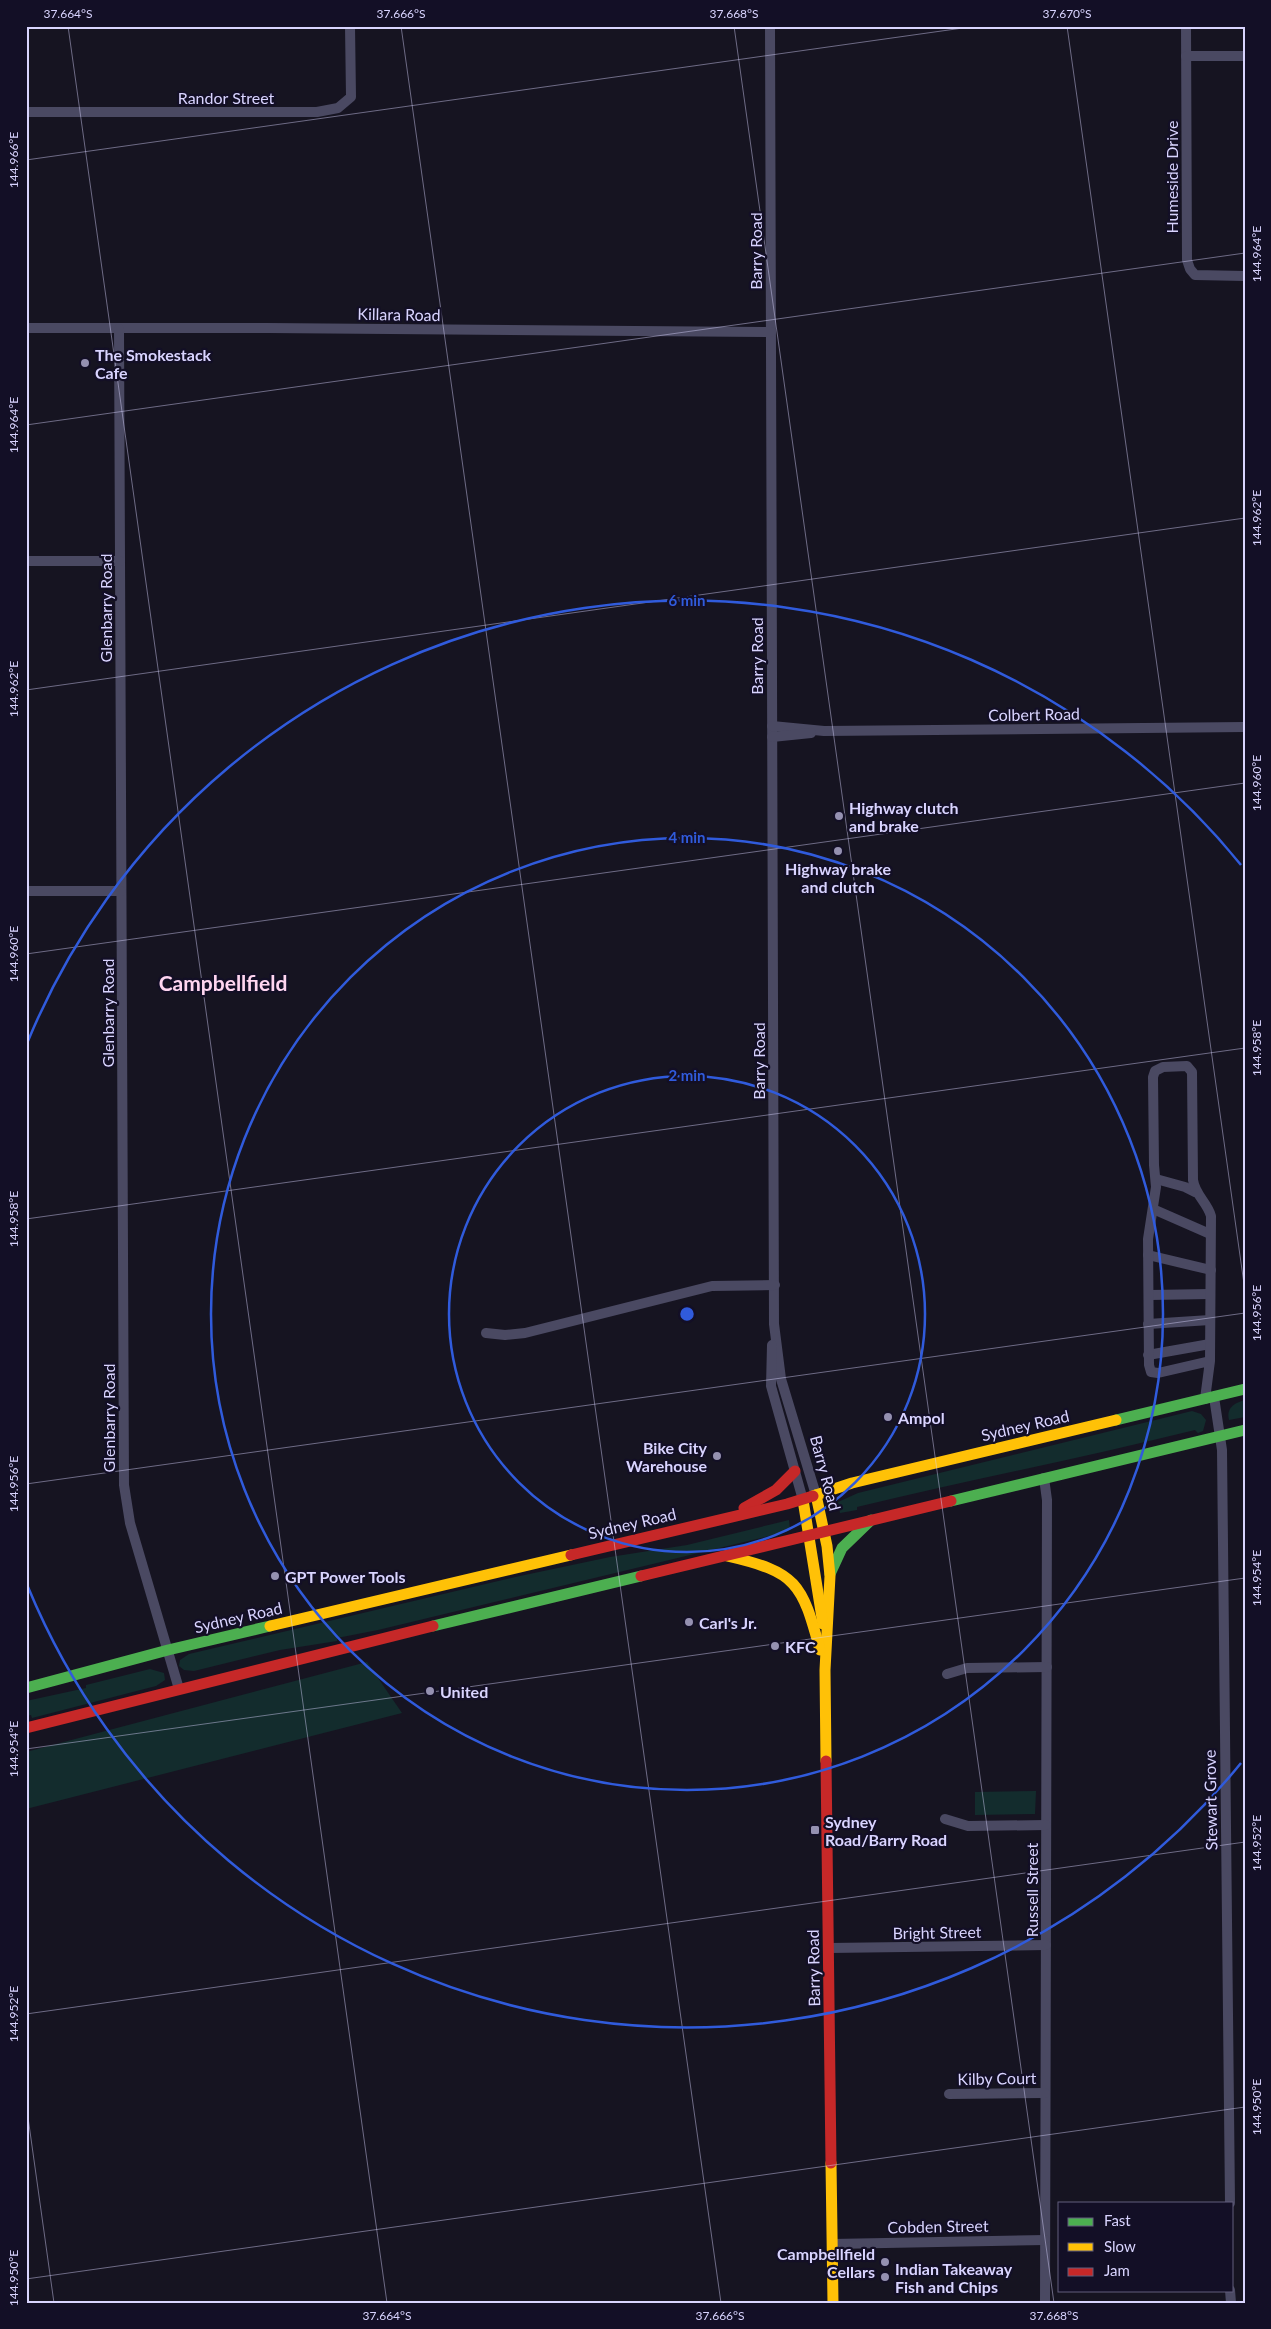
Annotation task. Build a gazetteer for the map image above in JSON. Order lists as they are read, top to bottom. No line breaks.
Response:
{"streets":{"main road":["Barry Road","Sydney Road"],"street":["Randor Street","Humeside Drive","Killara Road","Glenbarry Road","Colbert Road","Stewart Grove","Russell Street","Bright Street","Kilby Court","Cobden Street"]},"crossings":[["Barry Road","Killara Road"],["Barry Road","Colbert Road"],["Barry Road","Sydney Road"],["Barry Road","Bright Street"],["Barry Road","Cobden Street"],["Killara Road","Glenbarry Road"],["Glenbarry Road","Sydney Road"],["Sydney Road","Stewart Grove"],["Russell Street","Bright Street"],["Russell Street","Kilby Court"],["Russell Street","Cobden Street"]],"districts":["Campbellfield"],"places":{"other":["The Smokestack Cafe","Highway clutch and brake","Highway brake and clutch","Ampol","Bike City Warehouse","GPT Power Tools","Carl's Jr.","KFC","United","Campbellfield Cellars","Indian Takeaway Fish and Chips"],"transit":["Sydney Road/Barry Road"]},"legend":["Fast","Slow","Jam"],"coordinates":["37.664°S","37.666°S","37.668°S","37.670°S","144.966°E","144.964°E","144.962°E","144.960°E","144.958°E","144.956°E","144.954°E","144.952°E","144.950°E"],"rings":["6 min","4 min","2 min"]}
